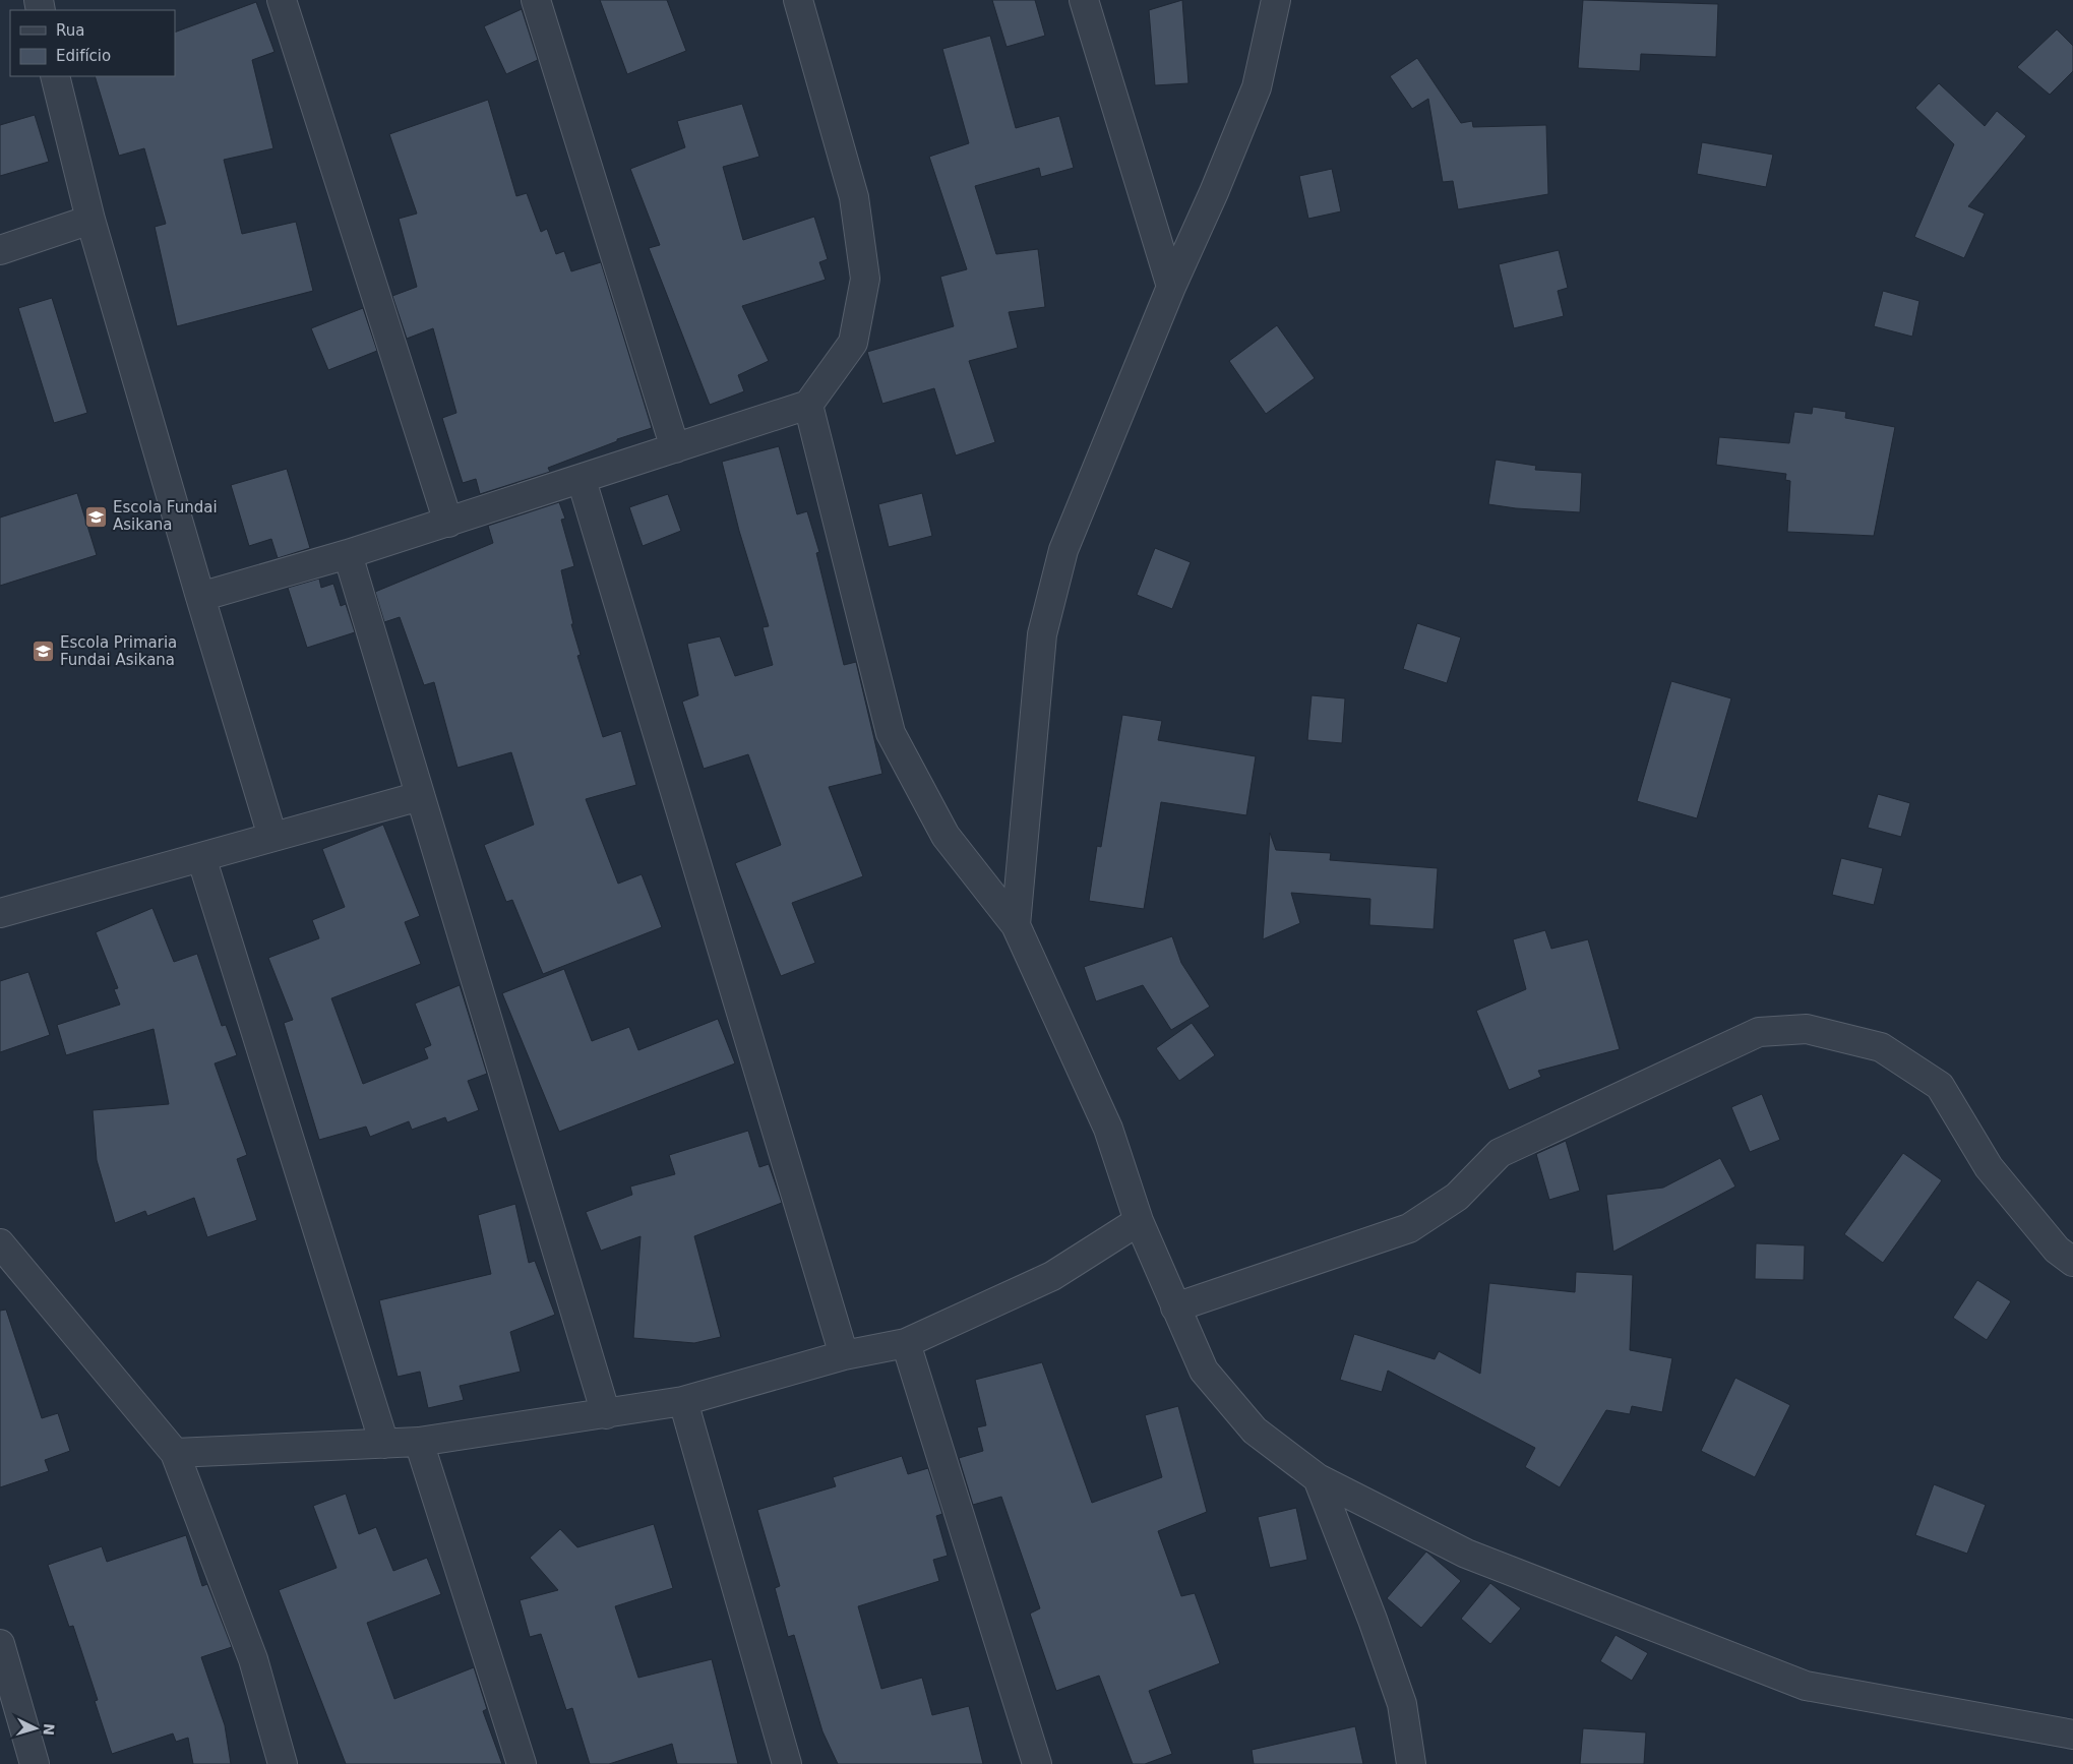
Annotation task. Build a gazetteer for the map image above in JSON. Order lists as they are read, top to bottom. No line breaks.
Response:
{"places":{"school or university":["Escola Fundai Asikana","Escola Primaria Fundai Asikana"]},"legend":["Rua","Edifício"],"north":"right"}
